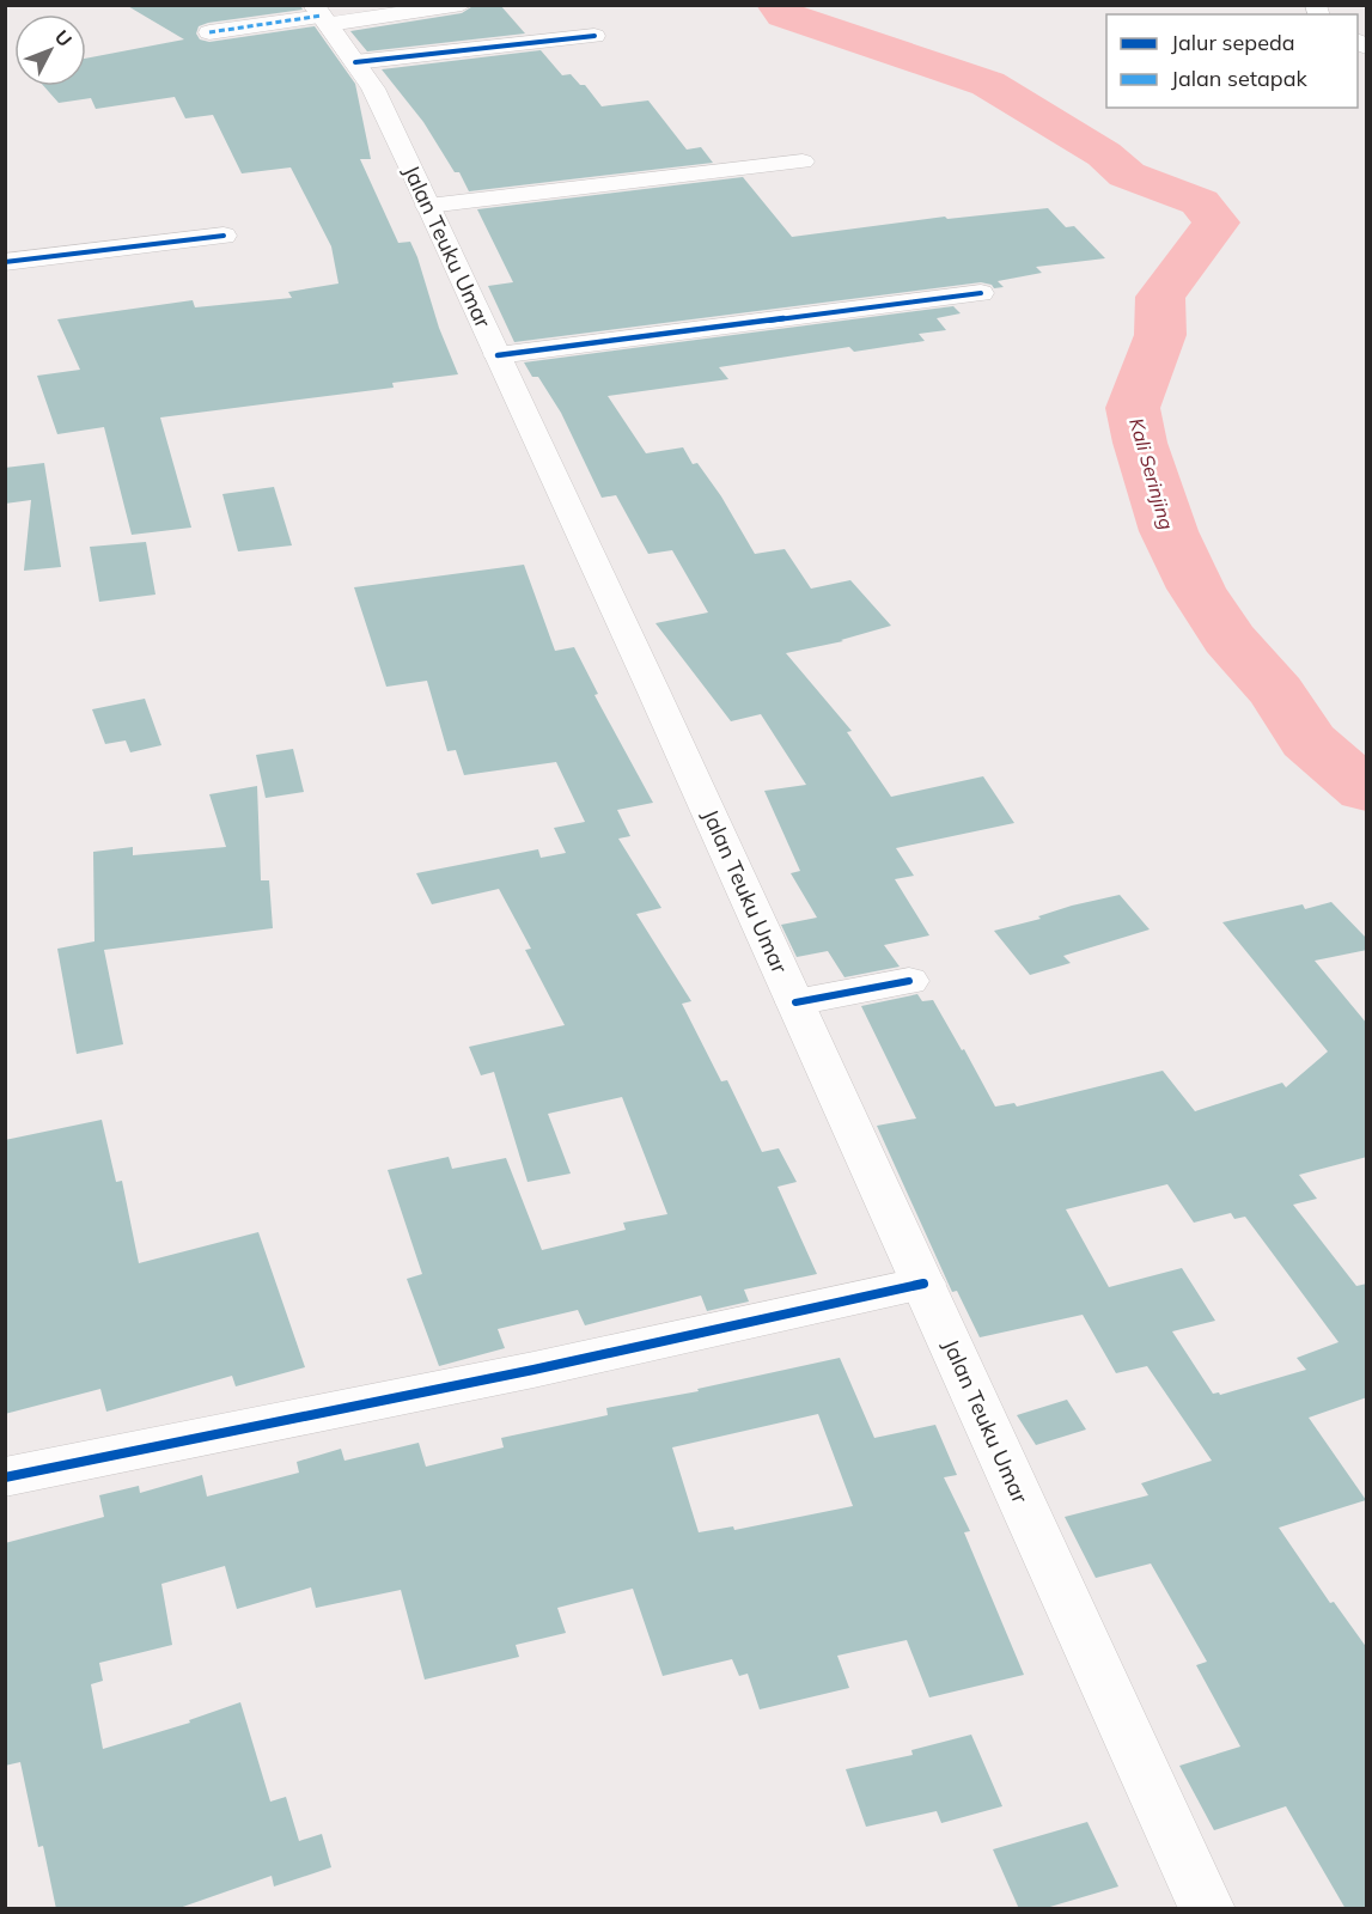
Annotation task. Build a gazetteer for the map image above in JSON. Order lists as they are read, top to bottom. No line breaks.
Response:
{"streets":{"main road":["Jalan Teuku Umar"]},"water":["Kali Serinjing"],"legend":["Jalur sepeda","Jalan setapak"],"north":"top right"}
